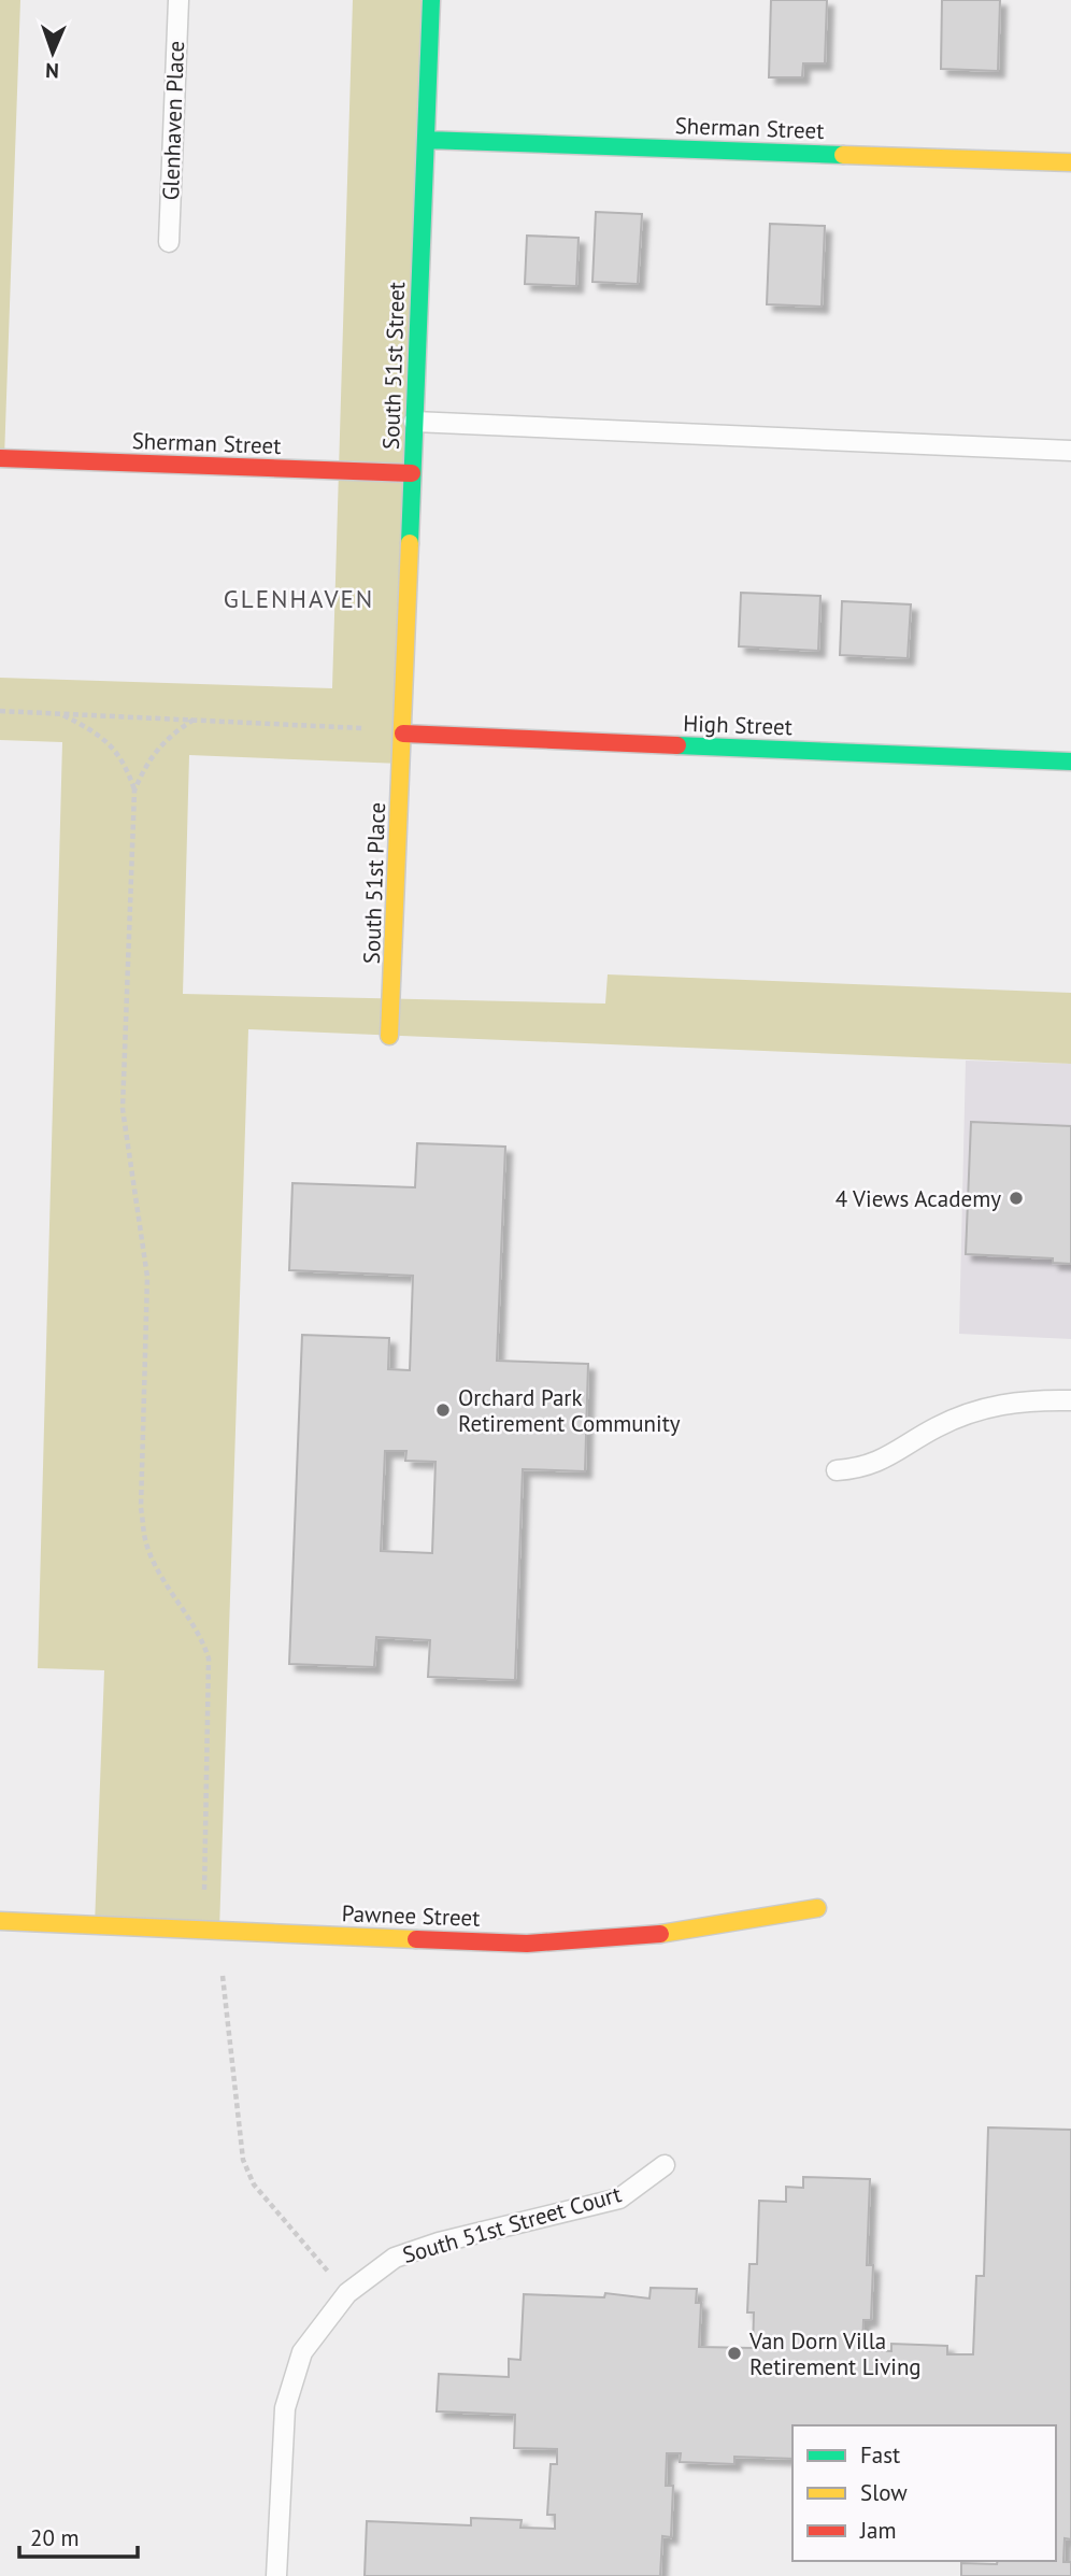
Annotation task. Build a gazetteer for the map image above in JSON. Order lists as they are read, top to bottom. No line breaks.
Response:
{"streets":{"street":["Sherman Street","South 51st Street","High Street","South 51st Place","Pawnee Street"],"lane":["Glenhaven Place","South 51st Street Court"]},"crossings":[["Sherman Street","South 51st Street"],["South 51st Street","High Street"],["South 51st Street","South 51st Place"],["High Street","South 51st Place"]],"districts":["GLENHAVEN"],"places":["4 Views Academy","Orchard Park Retirement Community","Van Dorn Villa Retirement Living"],"legend":["Fast","Slow","Jam"],"scale_bar":"20 m","north":"bottom"}
